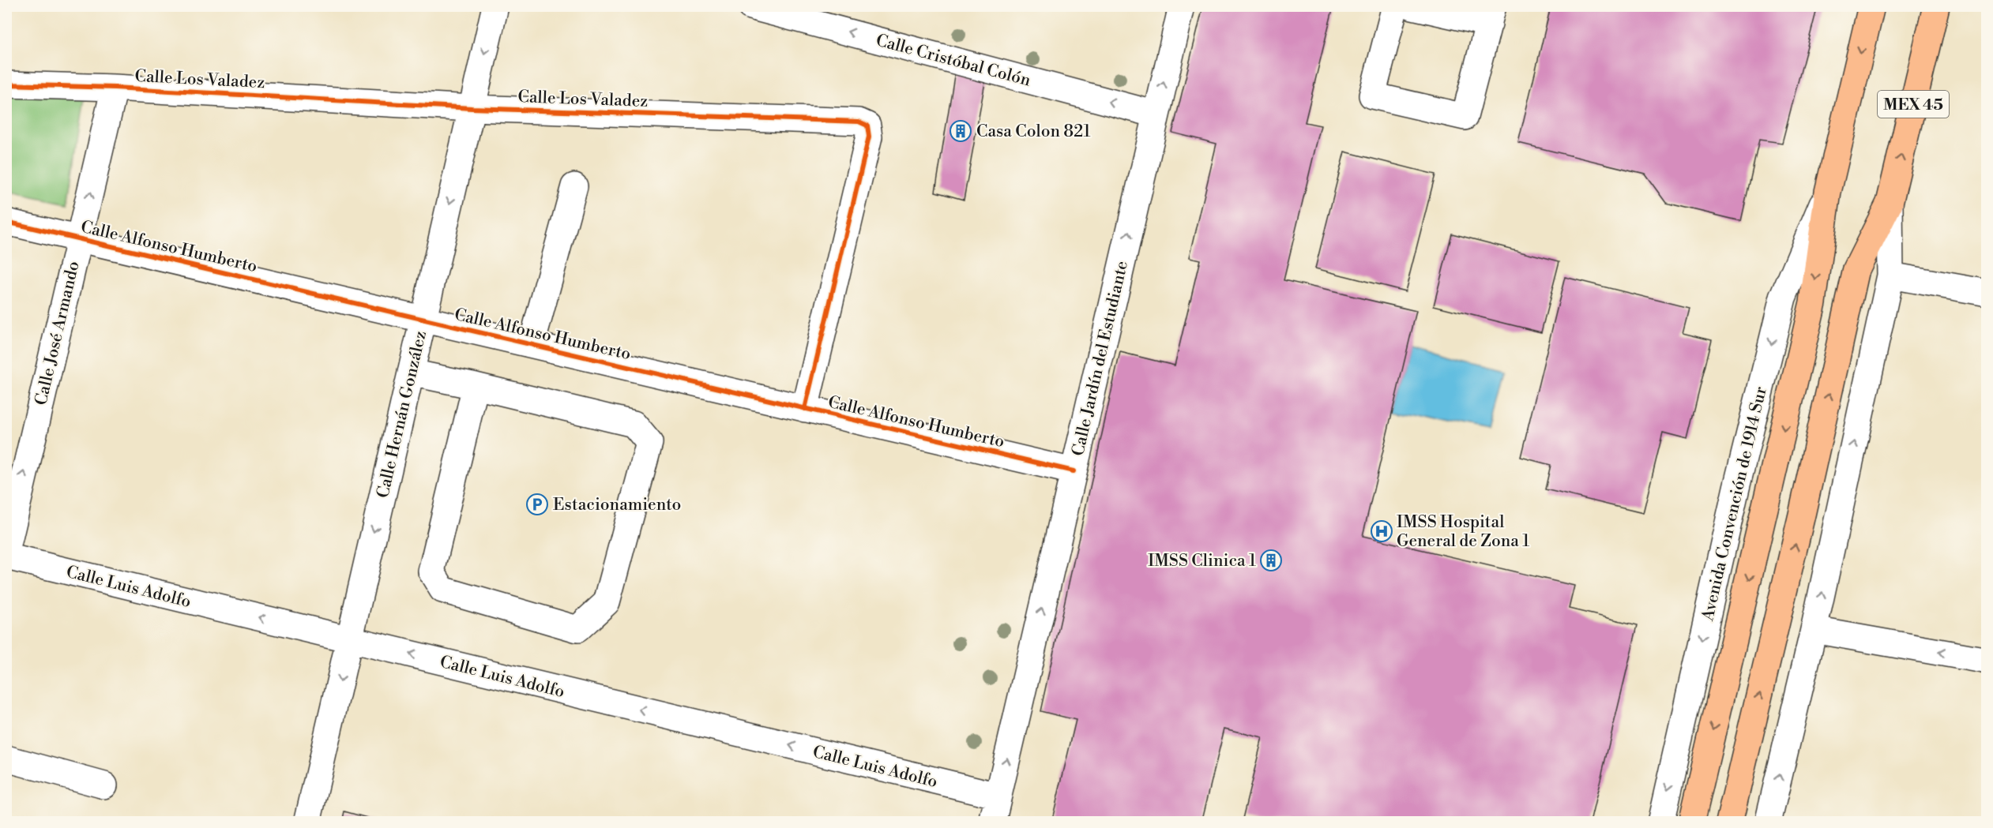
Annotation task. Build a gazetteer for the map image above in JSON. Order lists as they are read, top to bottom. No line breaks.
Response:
{"streets":{"main road":["MEX 45","Avenida Convención de 1914 Sur"],"street":["Calle Cristóbal Colón","Calle Los Valadez","Calle Alfonso Humberto","Calle José Armando","Calle Jardín del Estudiante","Calle Hernán González","Calle Luis Adolfo"]},"crossings":[["Calle Cristóbal Colón","Calle Jardín del Estudiante"],["Calle Los Valadez","Calle Alfonso Humberto"],["Calle Los Valadez","Calle José Armando"],["Calle Los Valadez","Calle Hernán González"],["Calle Alfonso Humberto","Calle José Armando"],["Calle Alfonso Humberto","Calle Jardín del Estudiante"],["Calle Alfonso Humberto","Calle Hernán González"],["Calle Jardín del Estudiante","Calle Luis Adolfo"],["Calle Hernán González","Calle Luis Adolfo"]],"one_way":["Calle Cristóbal Colón","Calle José Armando","Calle Jardín del Estudiante","Calle Hernán González","Calle Luis Adolfo"],"places":{"building":["Casa Colon 821","IMSS Clinica 1"],"parking":["Estacionamiento"],"hospital":["IMSS Hospital General de Zona 1"]}}
